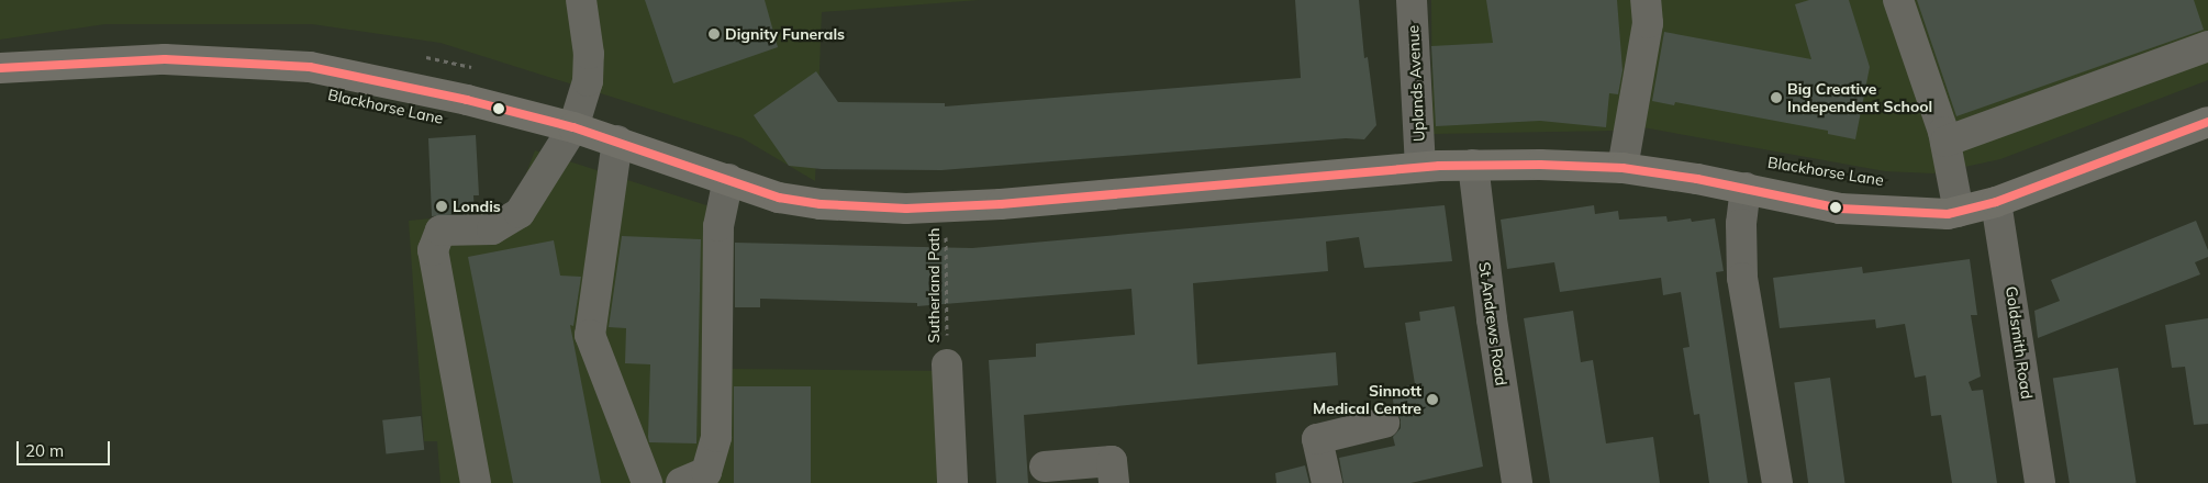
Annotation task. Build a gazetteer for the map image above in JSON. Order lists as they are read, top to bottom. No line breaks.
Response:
{"streets":{"main road":["Blackhorse Lane"],"street":["Uplands Avenue","St Andrews Road","Goldsmith Road"],"path":["Sutherland Path"]},"crossings":[["Uplands Avenue","Blackhorse Lane"],["Blackhorse Lane","Sutherland Path"],["Blackhorse Lane","St Andrews Road"],["Blackhorse Lane","Goldsmith Road"]],"places":["Dignity Funerals","Big Creative Independent School","Londis","Sinnott Medical Centre"],"scale_bar":"20 m"}
